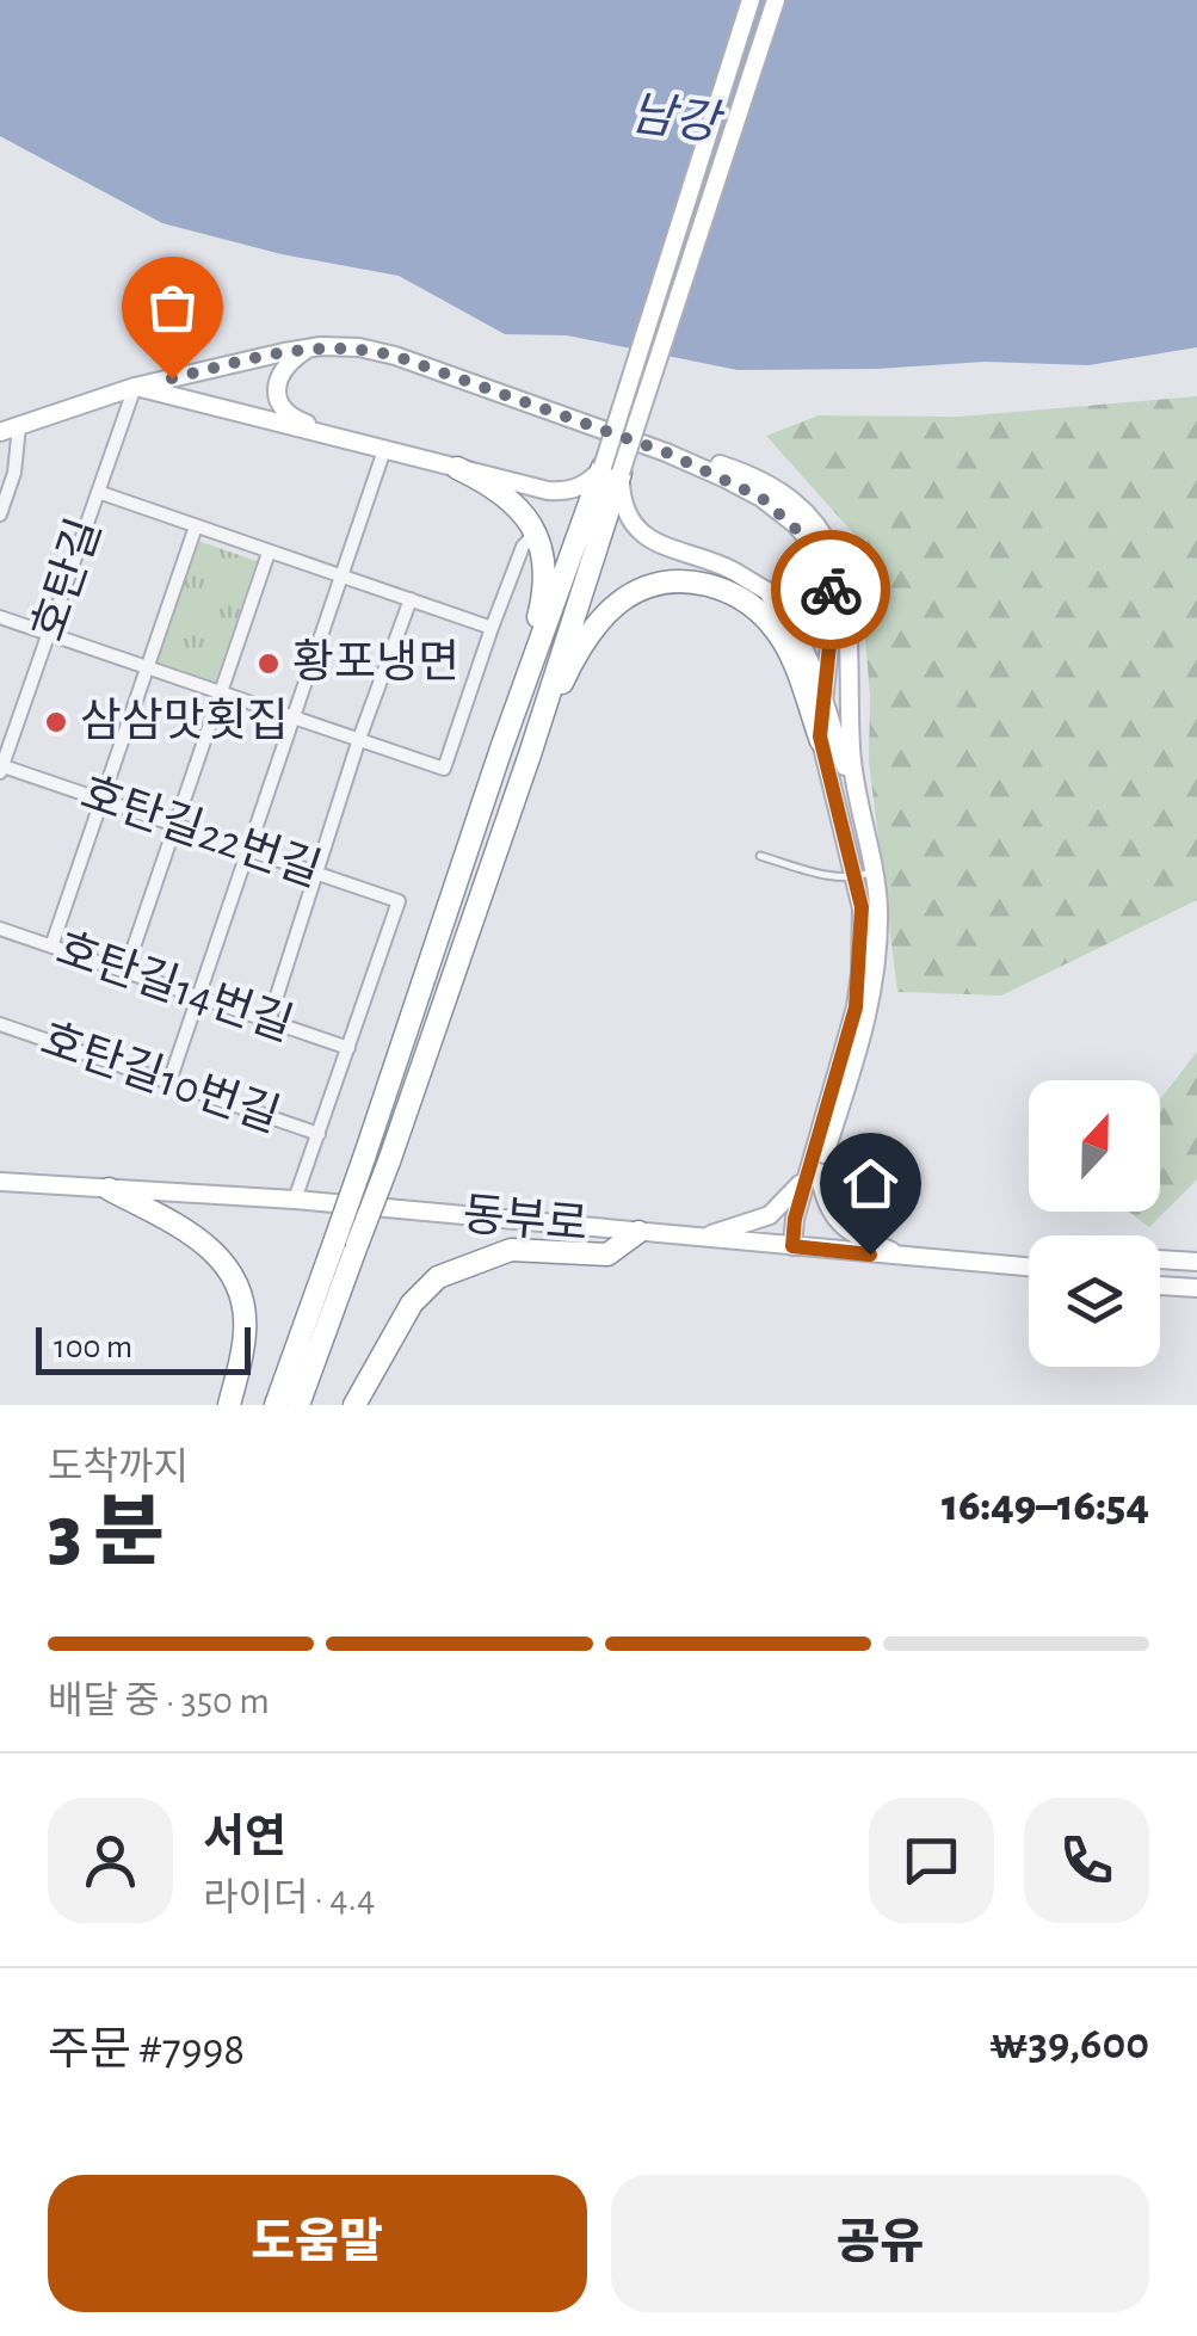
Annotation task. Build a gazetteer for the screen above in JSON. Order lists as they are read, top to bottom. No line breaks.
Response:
{"streets":{"street":["호탄길","호탄길22번길","호탄길14번길","호탄길10번길","동부로"]},"crossings":[["호탄길","호탄길22번길"],["호탄길22번길","호탄길14번길"]],"water":["남강"],"places":["황포냉면","삼삼맛횟집"],"scale_bar":"100 m","north":"top","page":{"scale":"100 m","heading":["3 분","도착까지","16:49–16:54"],"panel":["서연","라이더 · 4.4","주문 #7998","₩39,600"],"bar":"배달 중 · 350 m","buttons":["도움말","공유"]}}
